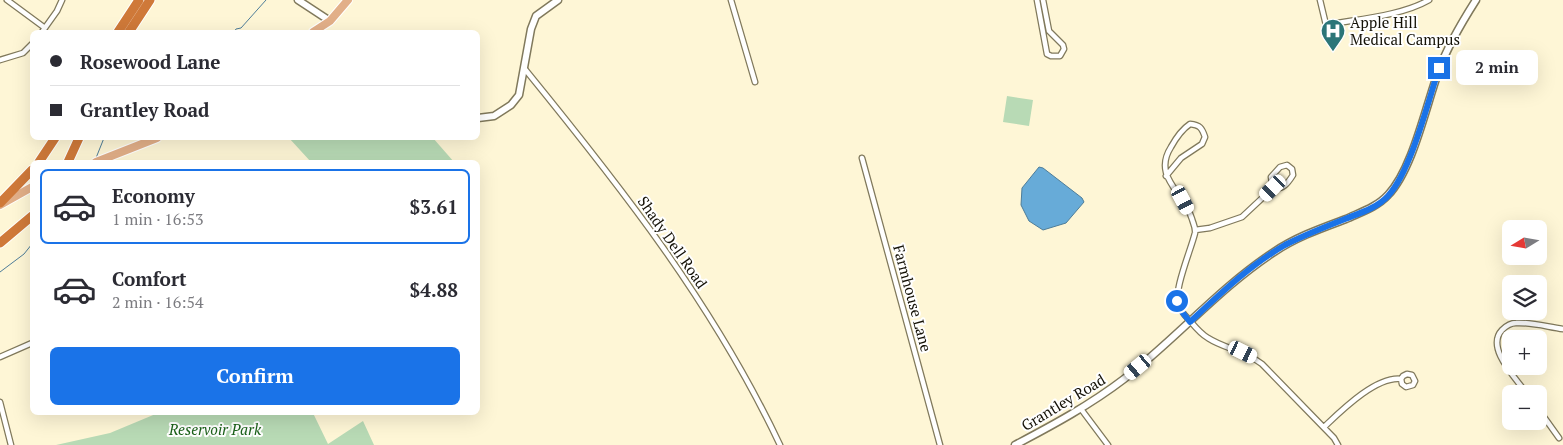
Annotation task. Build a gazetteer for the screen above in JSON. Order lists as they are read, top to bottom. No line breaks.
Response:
{"streets":{"street":["Shady Dell Road","Farmhouse Lane","Grantley Road"]},"parks":["Reservoir Park"],"places":{"hospital":["Apple Hill Medical Campus"]},"north":"left","page":{"banner":["Rosewood Lane","Grantley Road"],"bubble":"2 min","list":[{"name":"Economy","note":"1 min · 16:53","value":"$3.61"},{"name":"Comfort","note":"2 min · 16:54","value":"$4.88"}],"map_buttons":["+","−"],"buttons":"Confirm"}}
